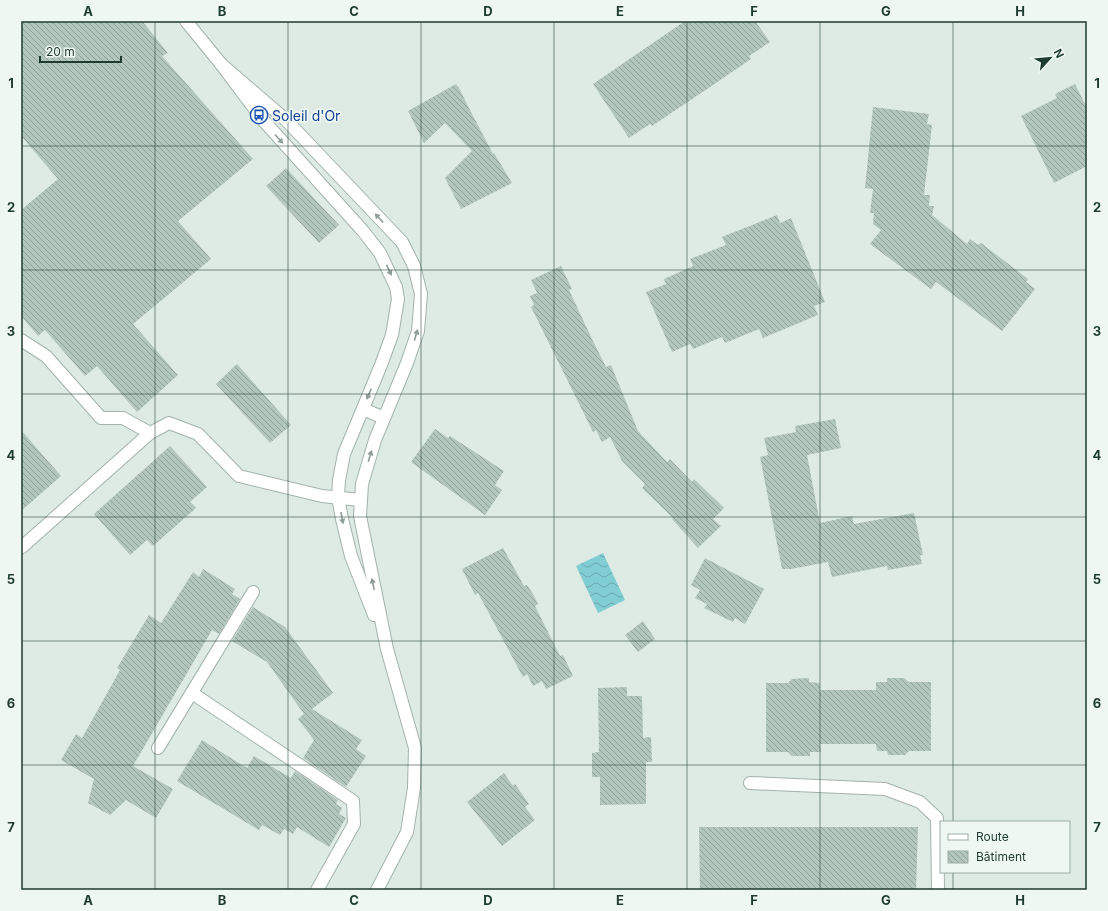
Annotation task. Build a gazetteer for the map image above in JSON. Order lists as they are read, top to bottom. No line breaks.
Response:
{"places":{"bus stop":["Soleil d'Or"]},"legend":["Route","Bâtiment"],"scale_bar":"20 m","north":"top right","grid":{"columns":["A","B","C","D","E","F","G","H"],"rows":["1","2","3","4","5","6","7"]}}
